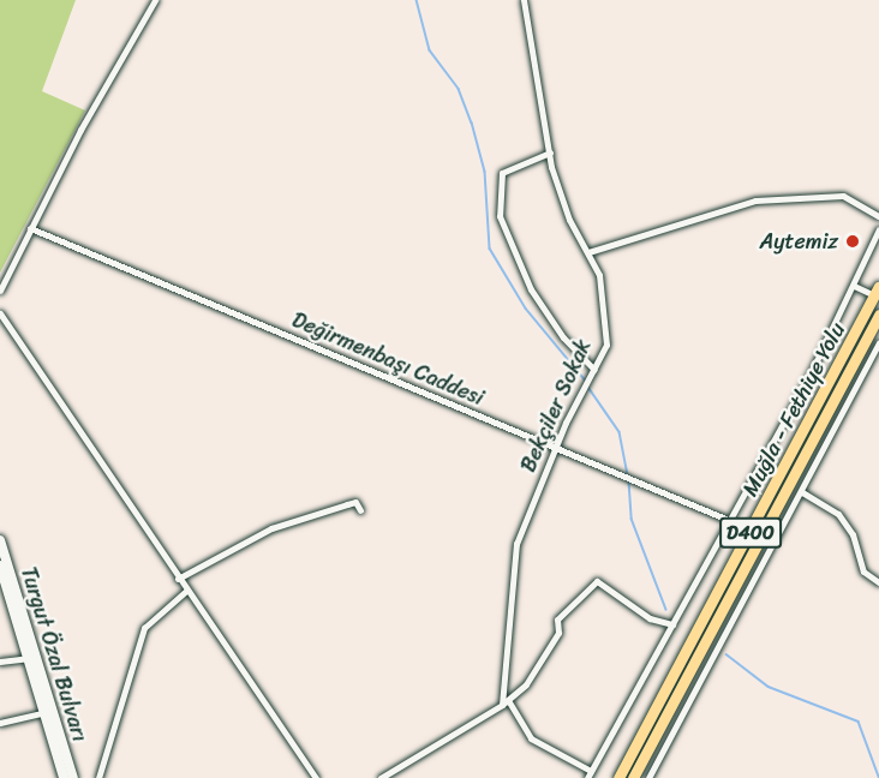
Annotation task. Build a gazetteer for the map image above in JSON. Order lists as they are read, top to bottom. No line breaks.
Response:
{"streets":{"highway":["Muğla - Fethiye Yolu","D400"],"main road":["Turgut Özal Bulvarı"],"street":["Değirmenbaşı Caddesi","Bekçiler Sokak"]},"crossings":[["Değirmenbaşı Caddesi","Bekçiler Sokak"]],"places":["Aytemiz"]}
